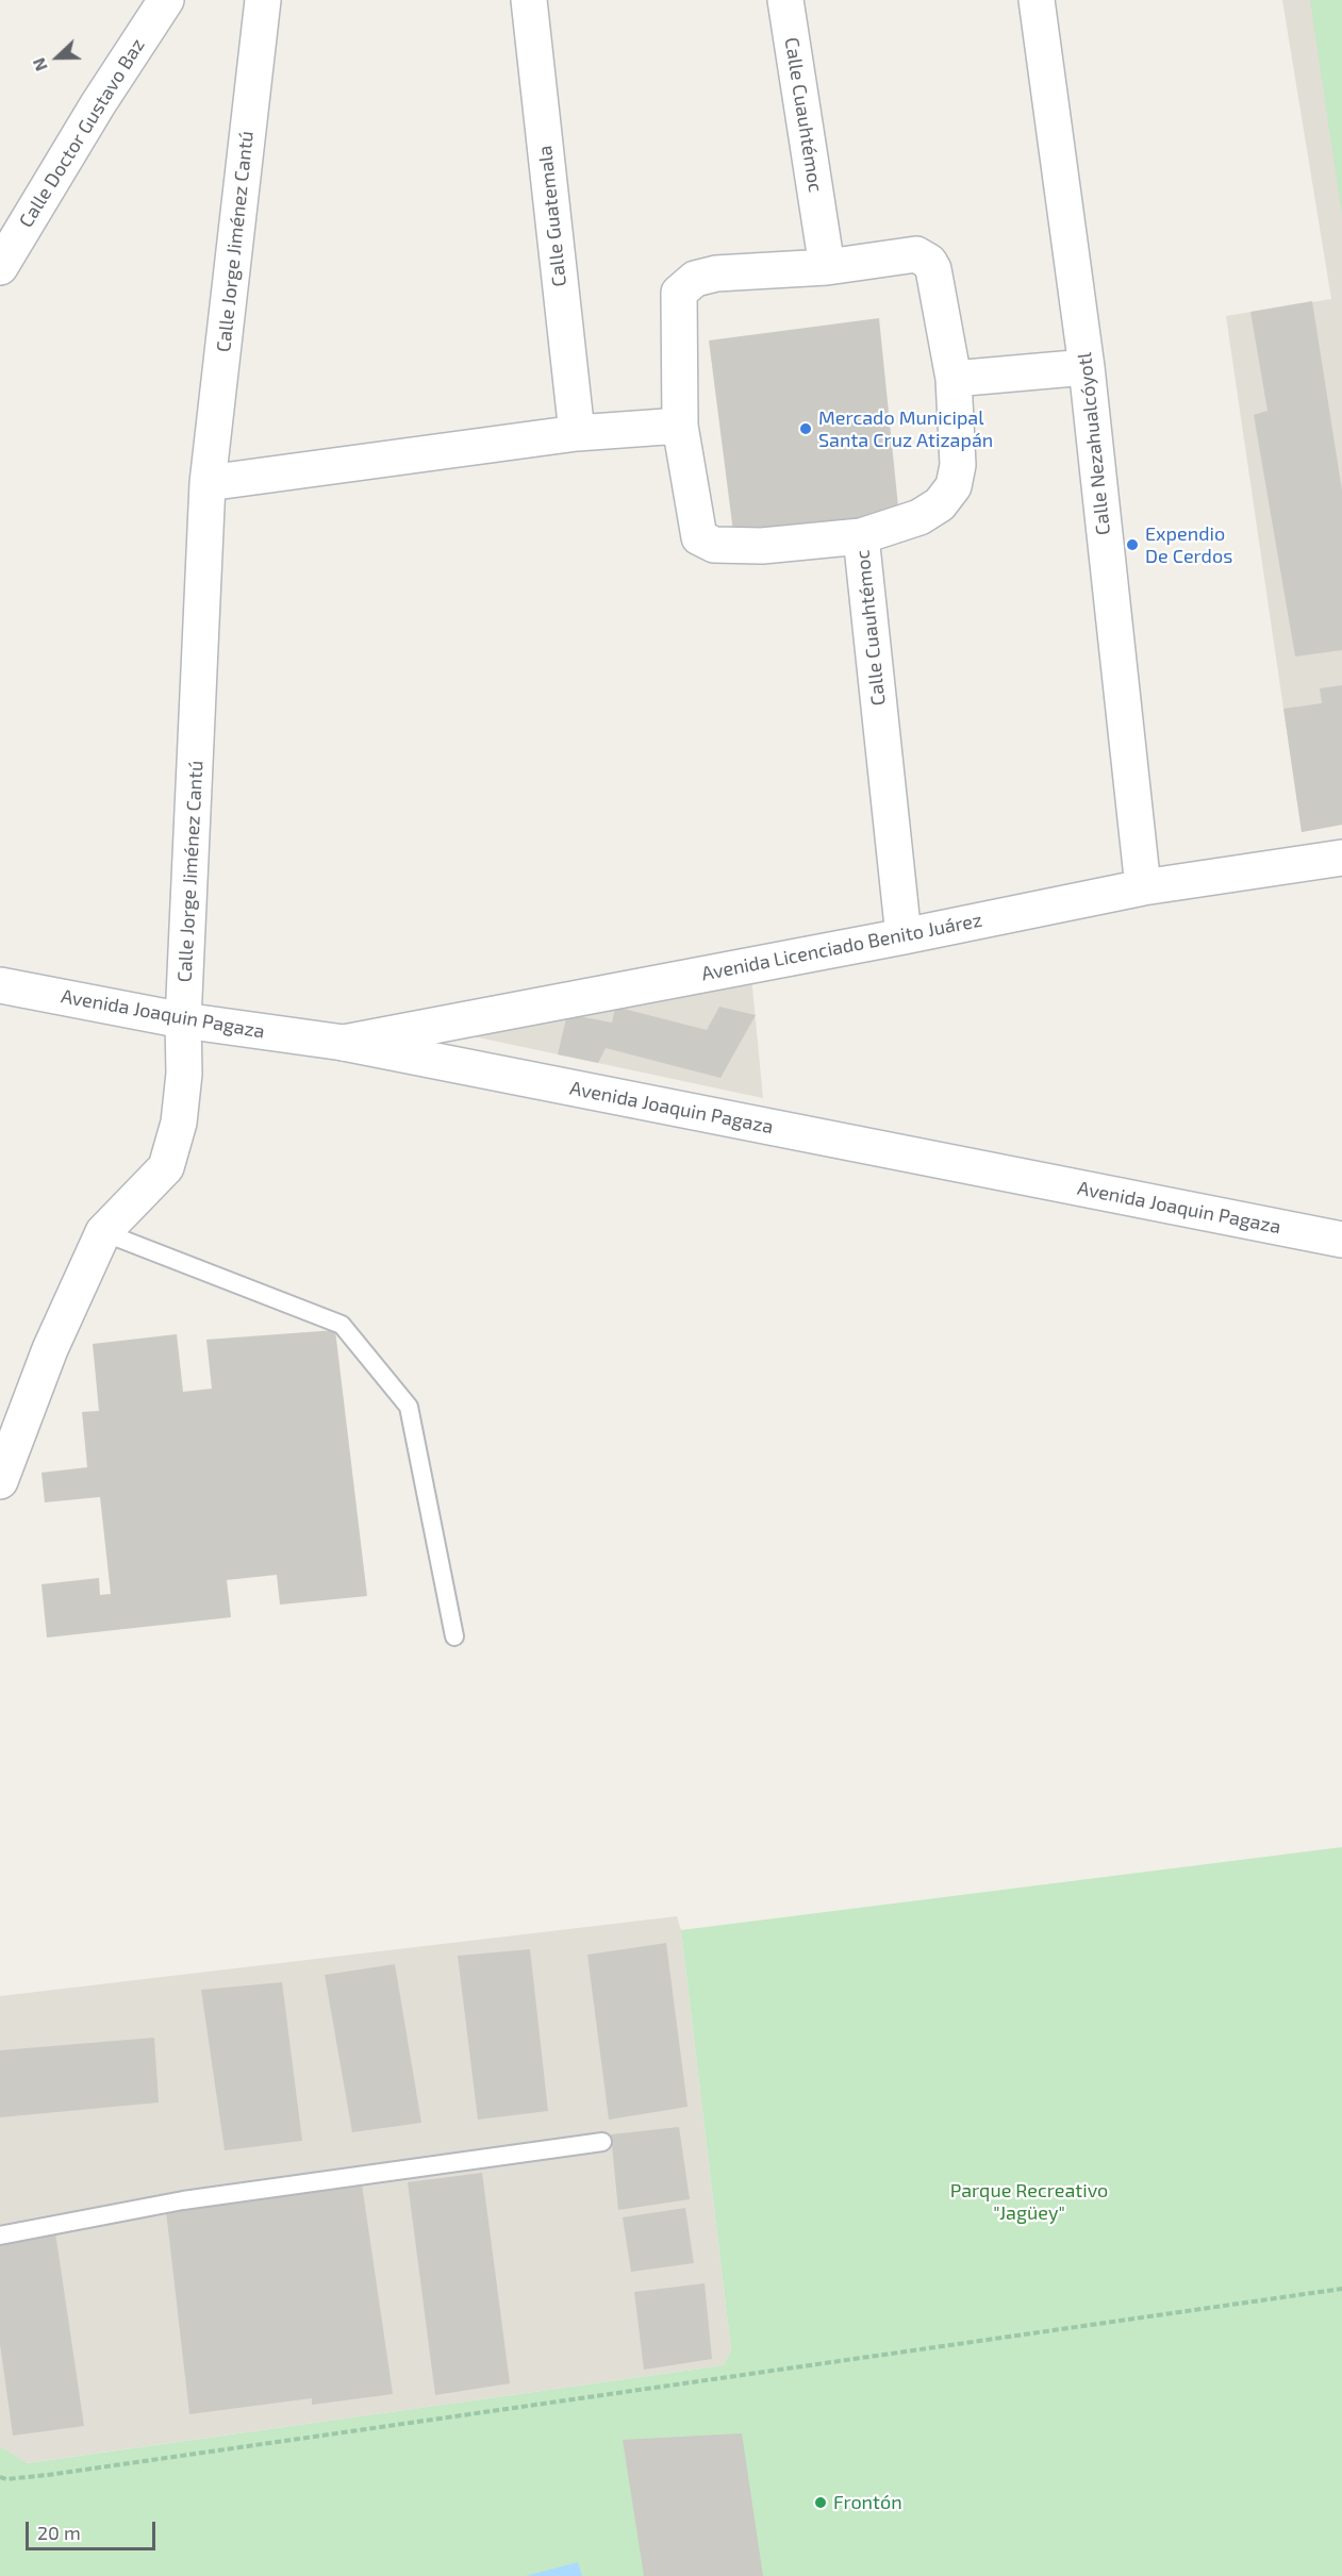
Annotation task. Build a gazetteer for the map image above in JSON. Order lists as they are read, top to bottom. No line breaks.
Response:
{"streets":{"street":["Calle Cuauhtémoc","Calle Doctor Gustavo Baz","Calle Guatemala","Calle Jorge Jiménez Cantú","Calle Nezahualcóyotl","Avenida Licenciado Benito Juárez","Avenida Joaquin Pagaza"]},"crossings":[["Calle Cuauhtémoc","Avenida Licenciado Benito Juárez"],["Calle Jorge Jiménez Cantú","Avenida Joaquin Pagaza"],["Calle Nezahualcóyotl","Avenida Licenciado Benito Juárez"],["Avenida Licenciado Benito Juárez","Avenida Joaquin Pagaza"]],"parks":["Parque Recreativo \"Jagüey\""],"places":["Mercado Municipal Santa Cruz Atizapán","Expendio De Cerdos","Frontón"],"scale_bar":"20 m","north":"left"}
